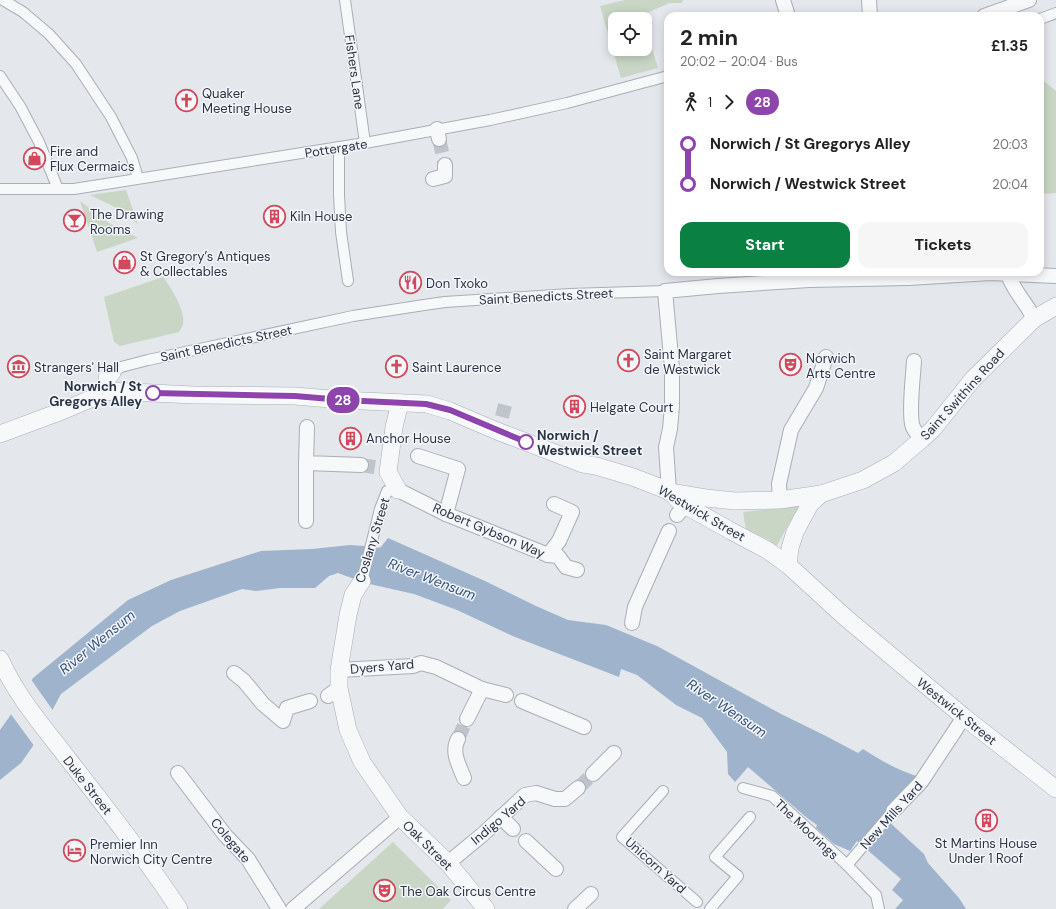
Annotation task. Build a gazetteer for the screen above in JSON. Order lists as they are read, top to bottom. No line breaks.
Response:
{"streets":{"street":["Fishers Lane","Pottergate","Saint Benedicts Street","Saint Swithins Road","Westwick Street","Robert Gybson Way","Coslany Street","Dyers Yard","Duke Street","New Mills Yard","Indigo Yard","The Moorings","Colegate","Oak Street","Unicorn Yard"]},"crossings":[["Fishers Lane","Pottergate"],["Saint Benedicts Street","Westwick Street"],["Saint Swithins Road","Westwick Street"],["Westwick Street","Coslany Street"],["Westwick Street","New Mills Yard"],["Robert Gybson Way","Coslany Street"],["Coslany Street","Dyers Yard"],["Coslany Street","Oak Street"],["New Mills Yard","The Moorings"],["Indigo Yard","Oak Street"]],"water":["River Wensum"],"places":{"church":["Quaker Meeting House","Saint Margaret de Westwick","Saint Laurence"],"shop":["Fire and Flux Cermaics","St Gregory’s Antiques & Collectables"],"building":["Kiln House","Helgate Court","Anchor House","St Martins House Under 1 Roof"],"bar":["The Drawing Rooms"],"restaurant":["Don Txoko"],"theatre":["Norwich Arts Centre","The Oak Circus Centre"],"museum":["Strangers' Hall"],"other":["Norwich / St Gregorys Alley","Norwich / Westwick Street"],"hotel":["Premier Inn Norwich City Centre"]},"lines":["bus line 28"],"page":{"on_map":"28","heading":["2 min","20:02 – 20:04 · Bus","£1.35"],"legs":["1","28"],"list":[{"name":"Norwich / St Gregorys Alley","value":"20:03"},{"name":"Norwich / Westwick Street","value":"20:04"}],"buttons":["Start","Tickets"]}}
